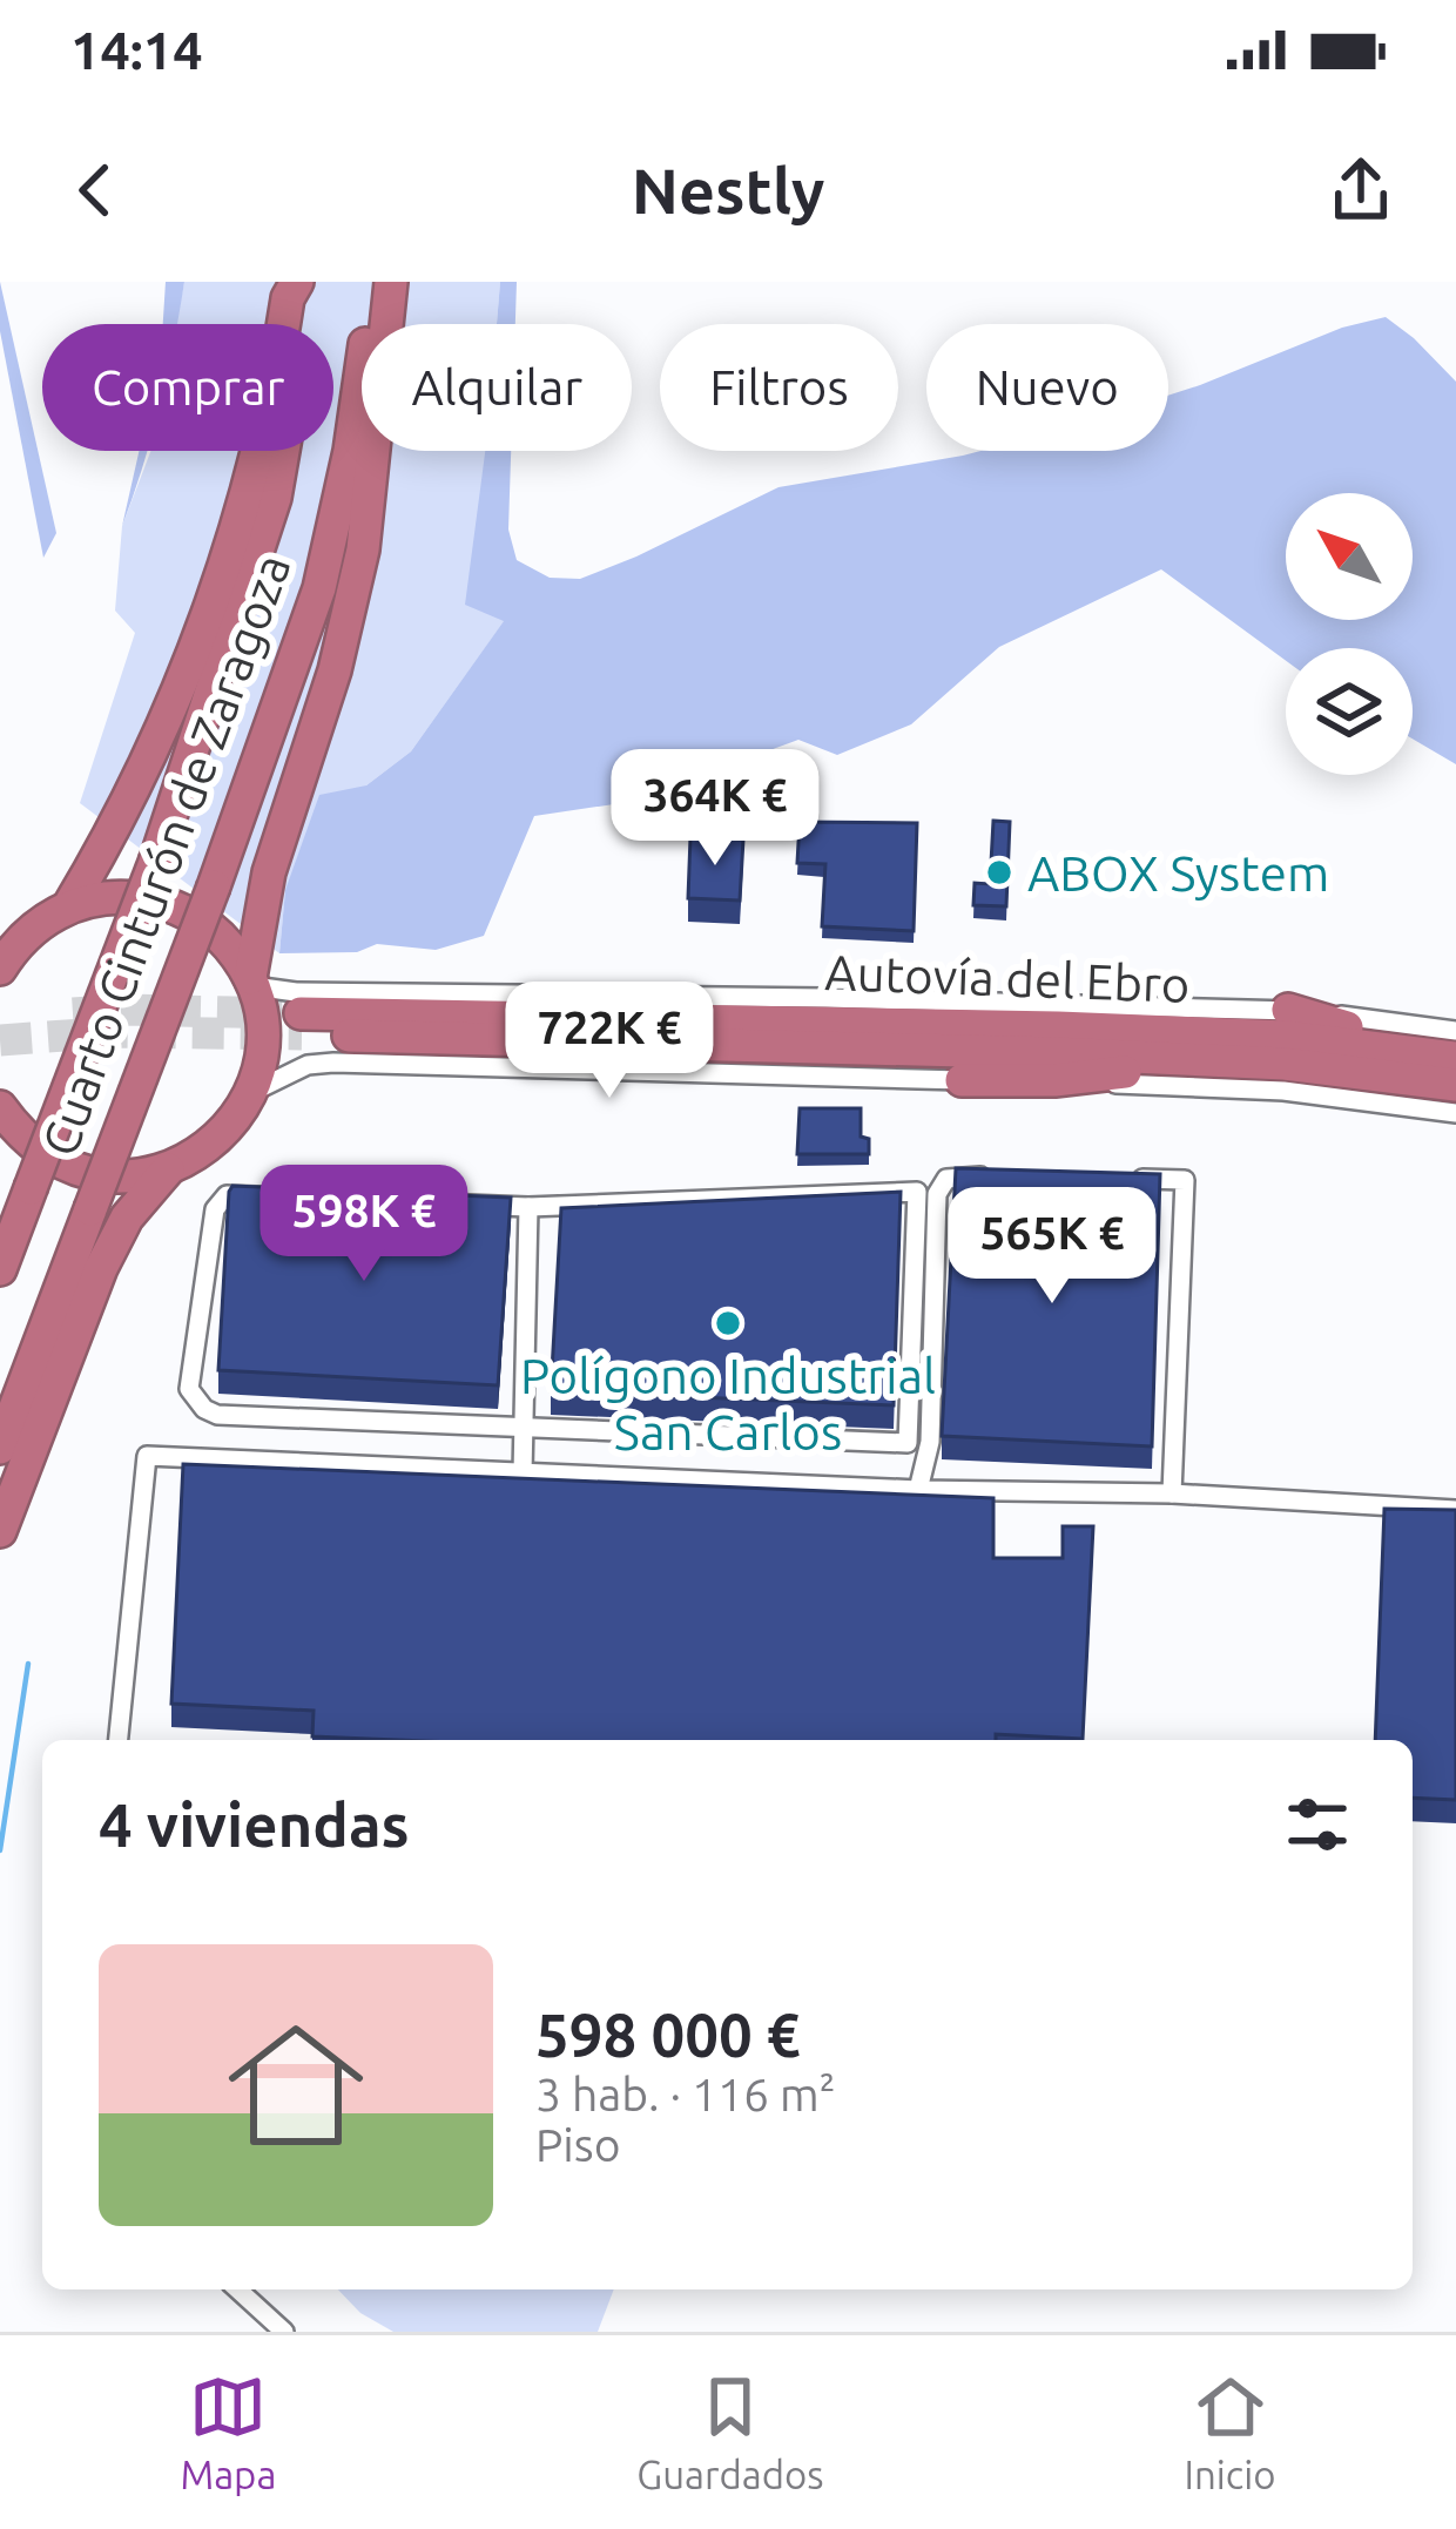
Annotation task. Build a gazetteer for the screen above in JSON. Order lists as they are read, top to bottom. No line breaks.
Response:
{"streets":{"highway":["Cuarto Cinturón de Zaragoza","Autovía del Ebro"]},"places":["ABOX System","Polígono Industrial San Carlos"],"north":"top left","page":{"status":"14:14","header":"Nestly","chip":["Comprar","Alquilar","Filtros","Nuevo"],"price":["364K €","722K €","598K €","565K €"],"heading":"4 viviendas","list":[{"name":"598 000 €","note":"3 hab. · 116 m² · Piso"}],"tabs":["Mapa","Guardados","Inicio"]}}
